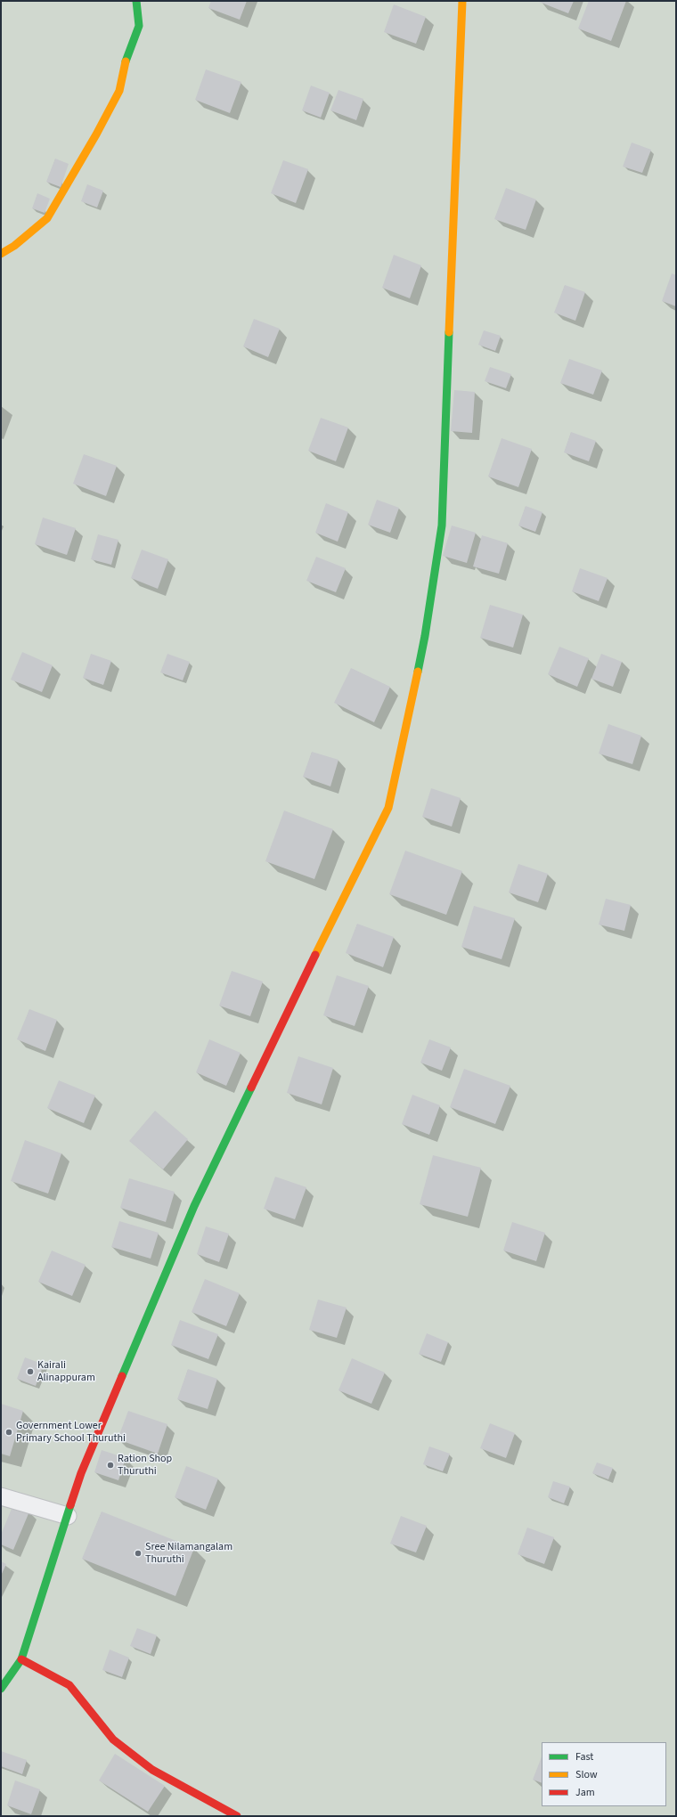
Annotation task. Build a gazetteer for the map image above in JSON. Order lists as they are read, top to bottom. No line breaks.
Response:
{"places":["Kairali Alinappuram","Government Lower Primary School Thuruthi","Ration Shop Thuruthi","Sree Nilamangalam Thuruthi"],"legend":["Fast","Slow","Jam"]}
